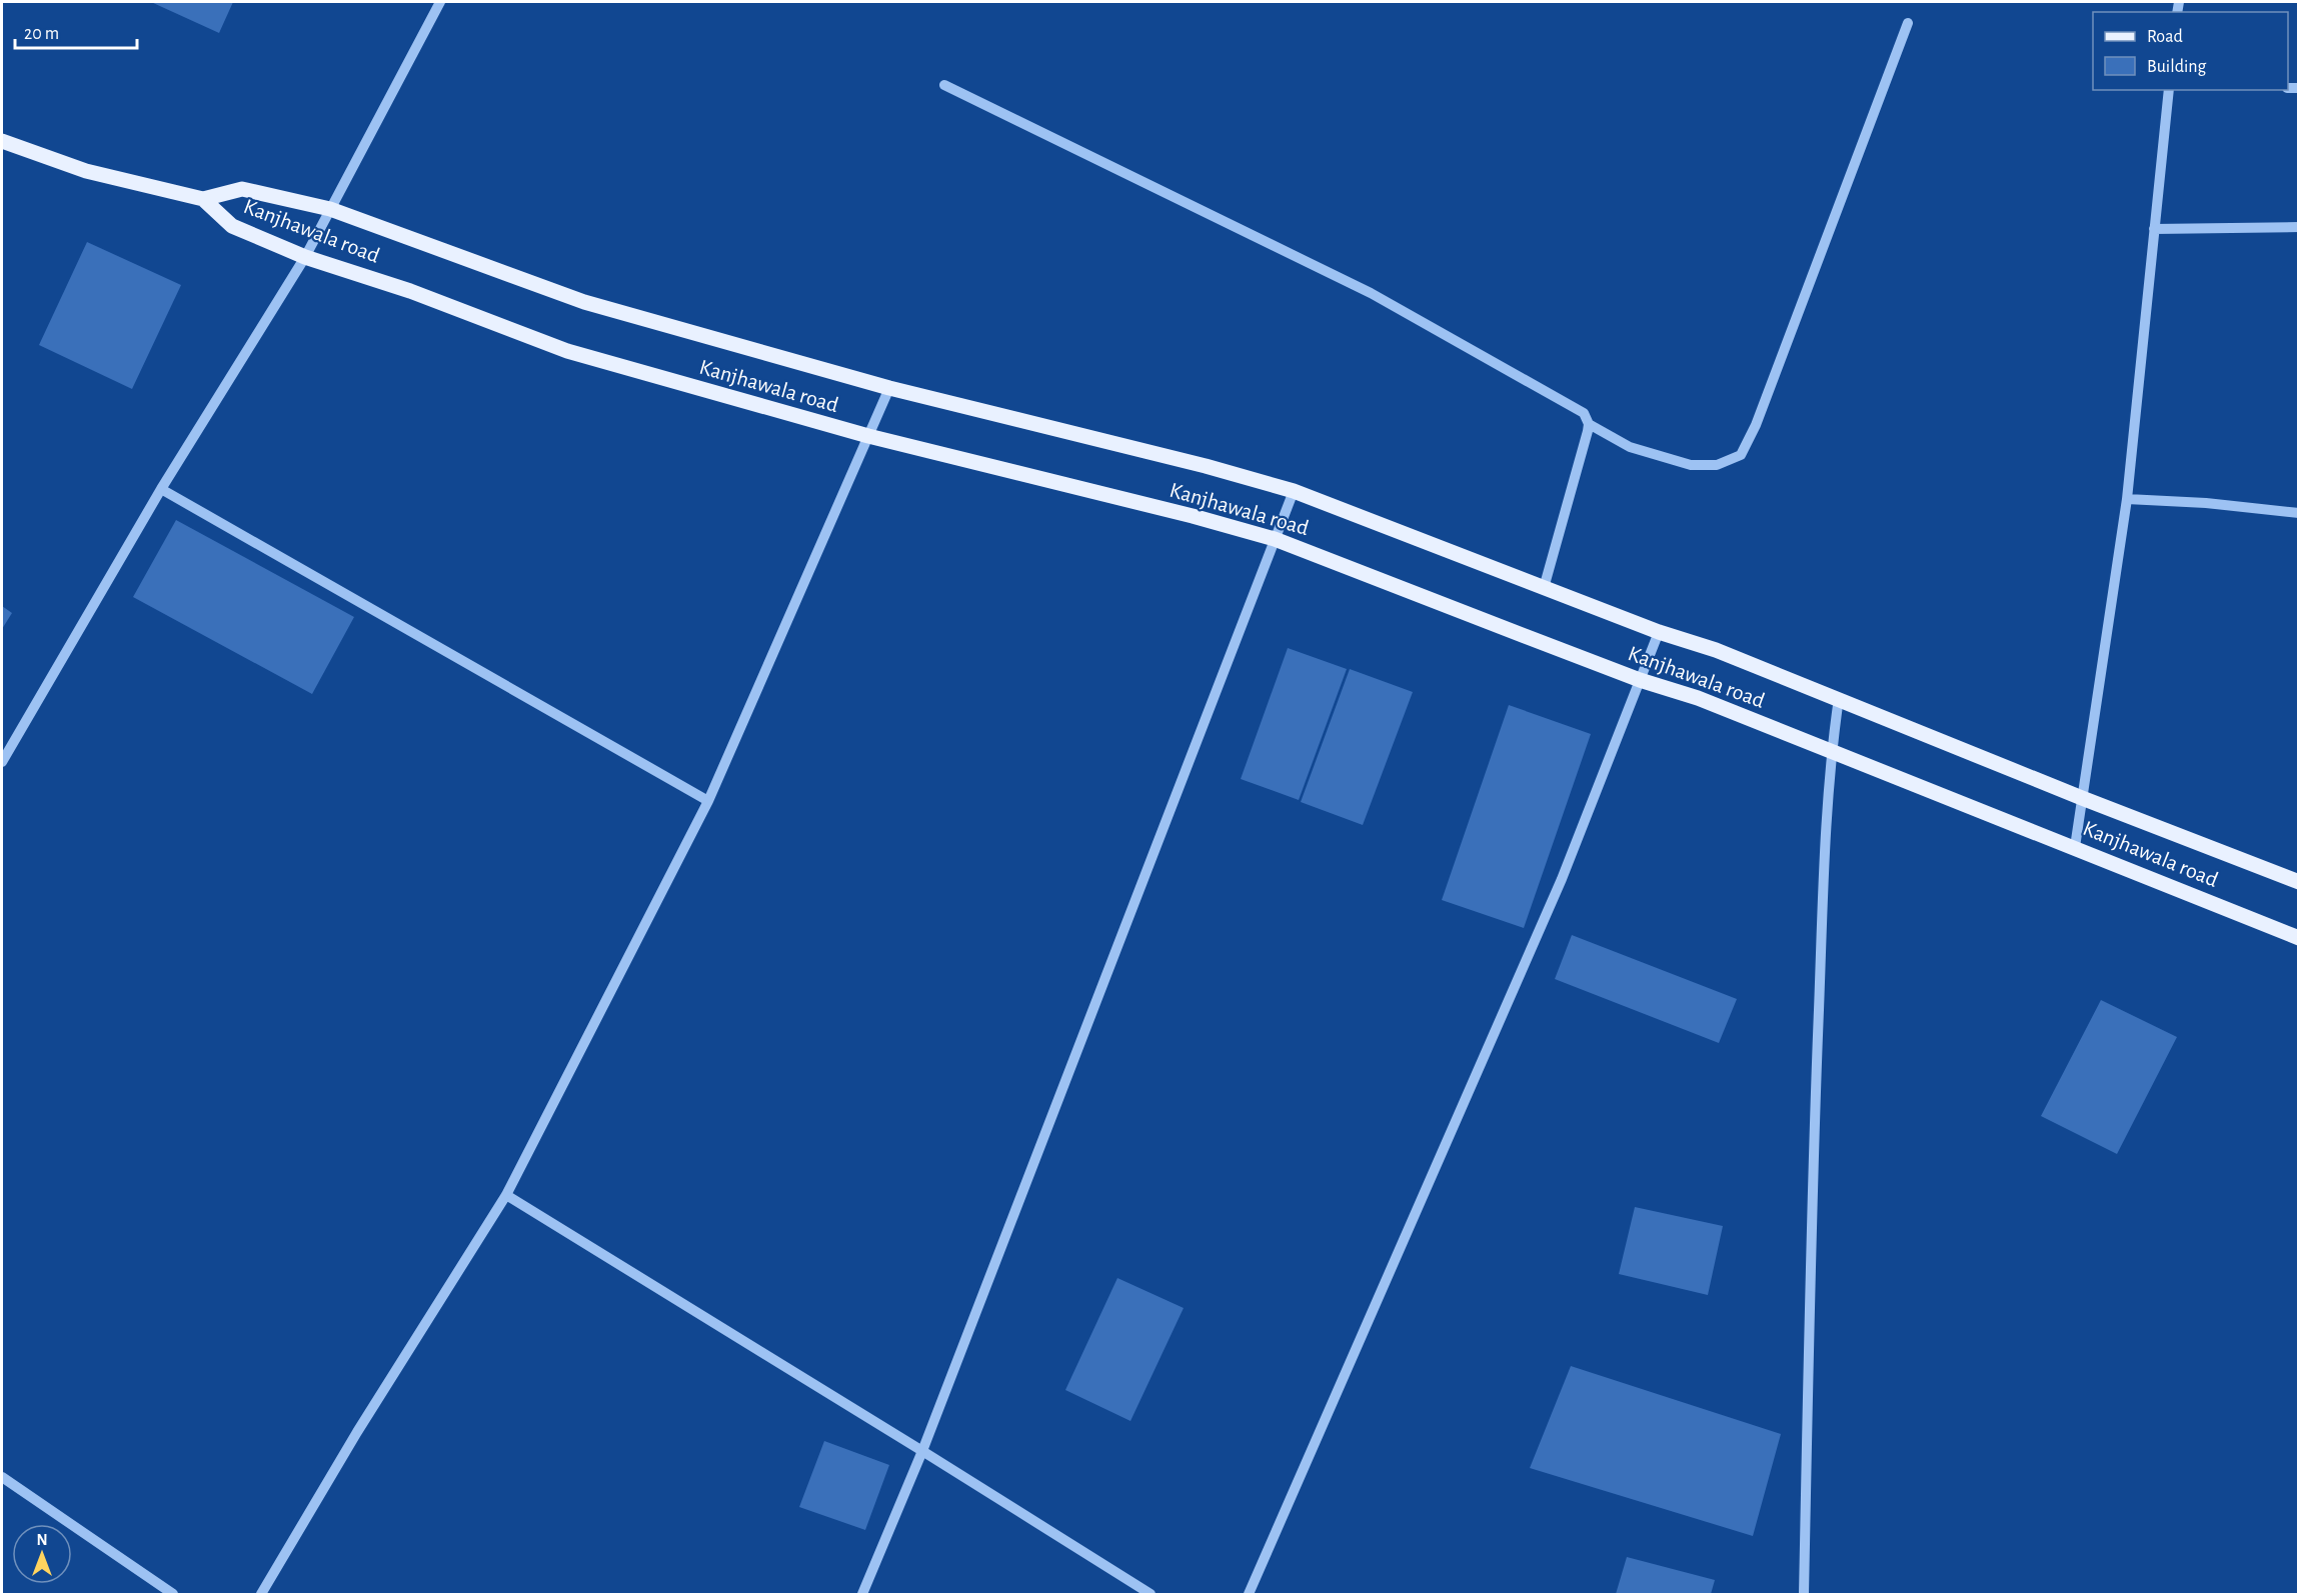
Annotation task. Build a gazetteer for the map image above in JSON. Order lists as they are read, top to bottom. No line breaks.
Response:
{"streets":{"main road":["Kanjhawala road"]},"legend":["Road","Building"],"scale_bar":"20 m","north":"top"}
